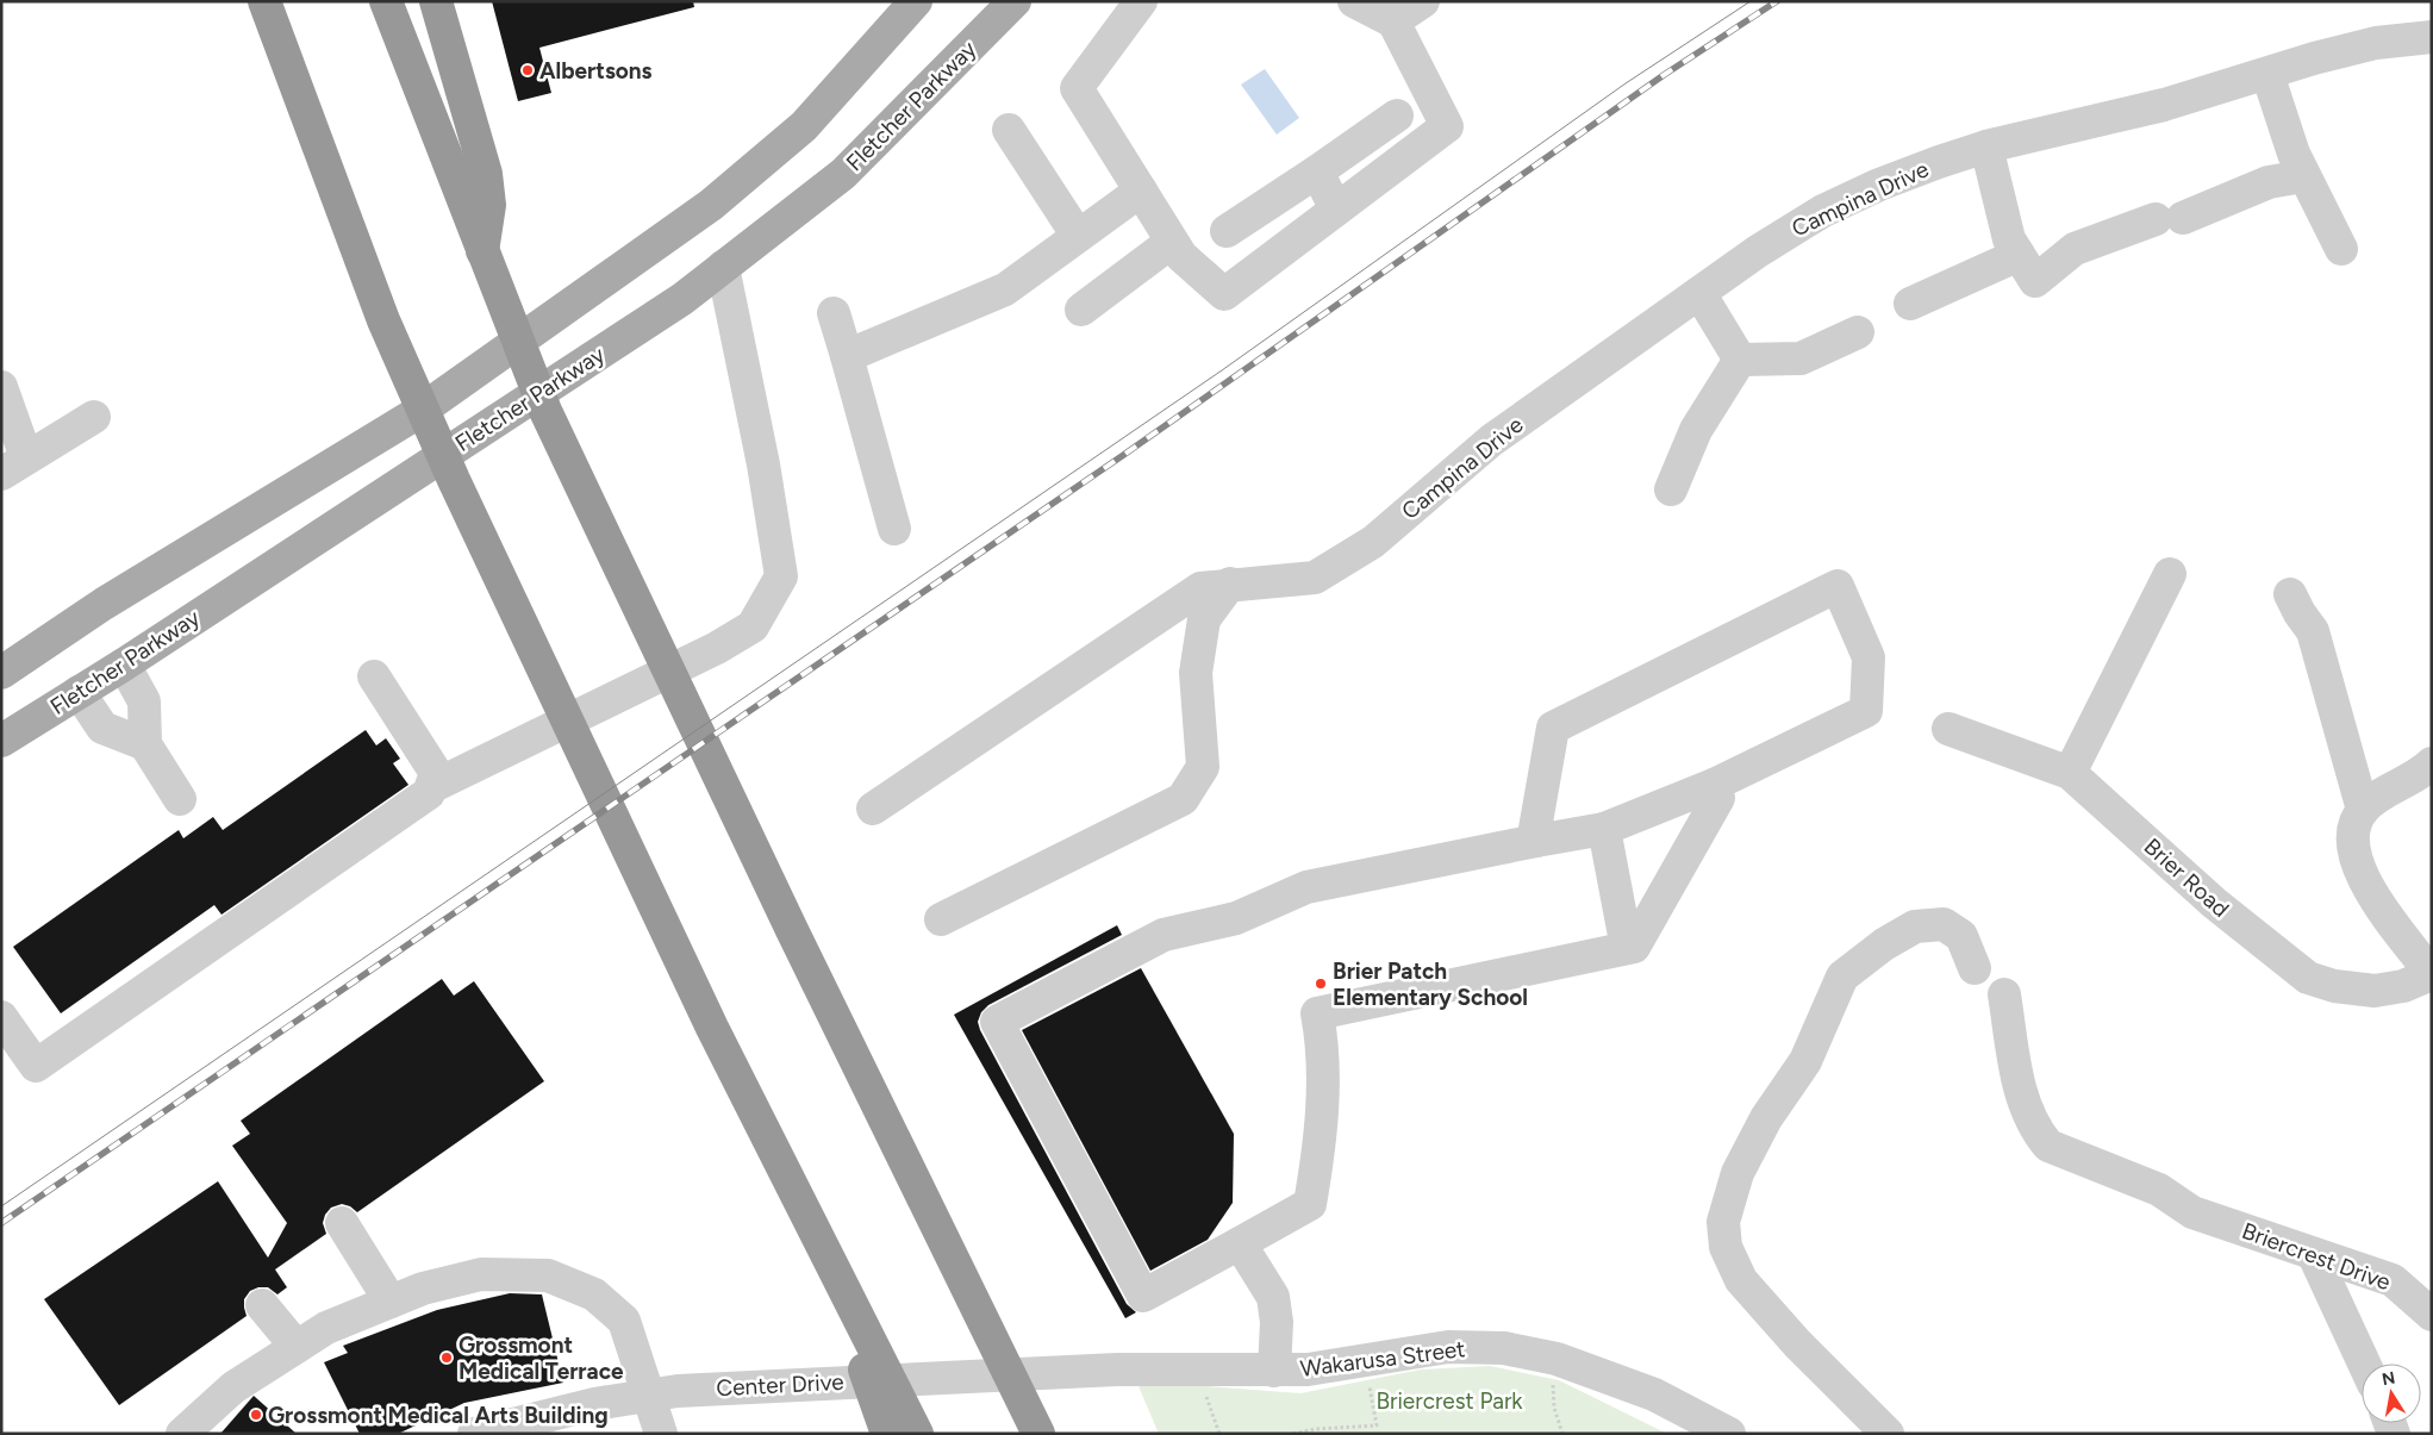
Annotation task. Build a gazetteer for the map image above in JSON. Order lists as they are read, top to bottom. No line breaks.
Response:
{"streets":{"main road":["Fletcher Parkway"],"street":["Campina Drive","Brier Road","Briercrest Drive","Wakarusa Street","Center Drive"]},"crossings":[["Wakarusa Street","Center Drive"]],"parks":["Briercrest Park"],"places":["Albertsons","Brier Patch Elementary School","Grossmont Medical Terrace","Grossmont Medical Arts Building"],"north":"top"}
